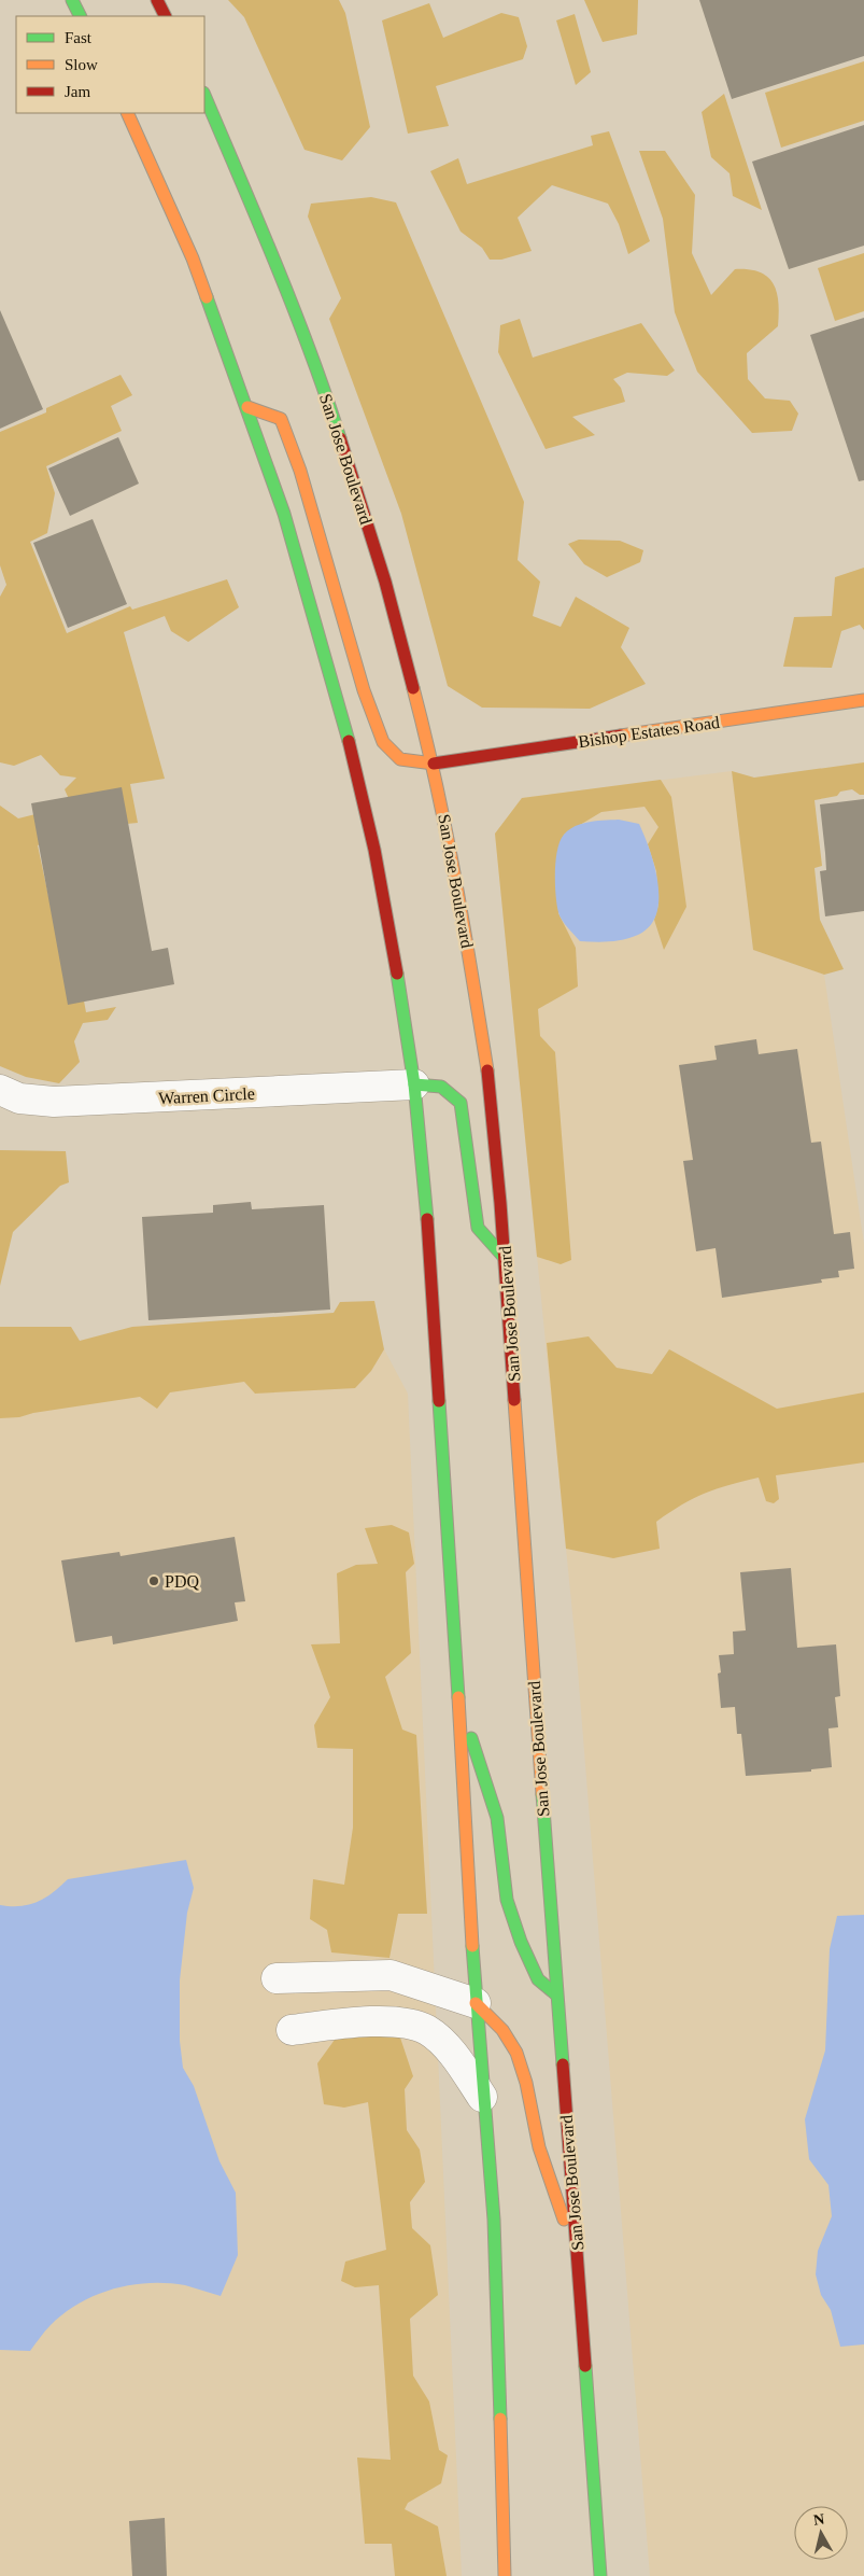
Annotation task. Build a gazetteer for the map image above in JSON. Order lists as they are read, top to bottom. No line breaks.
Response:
{"streets":{"main road":["San Jose Boulevard","Bishop Estates Road"],"street":["Warren Circle"]},"crossings":[["San Jose Boulevard","Bishop Estates Road"]],"places":["PDQ"],"legend":["Fast","Slow","Jam"],"north":"top"}
